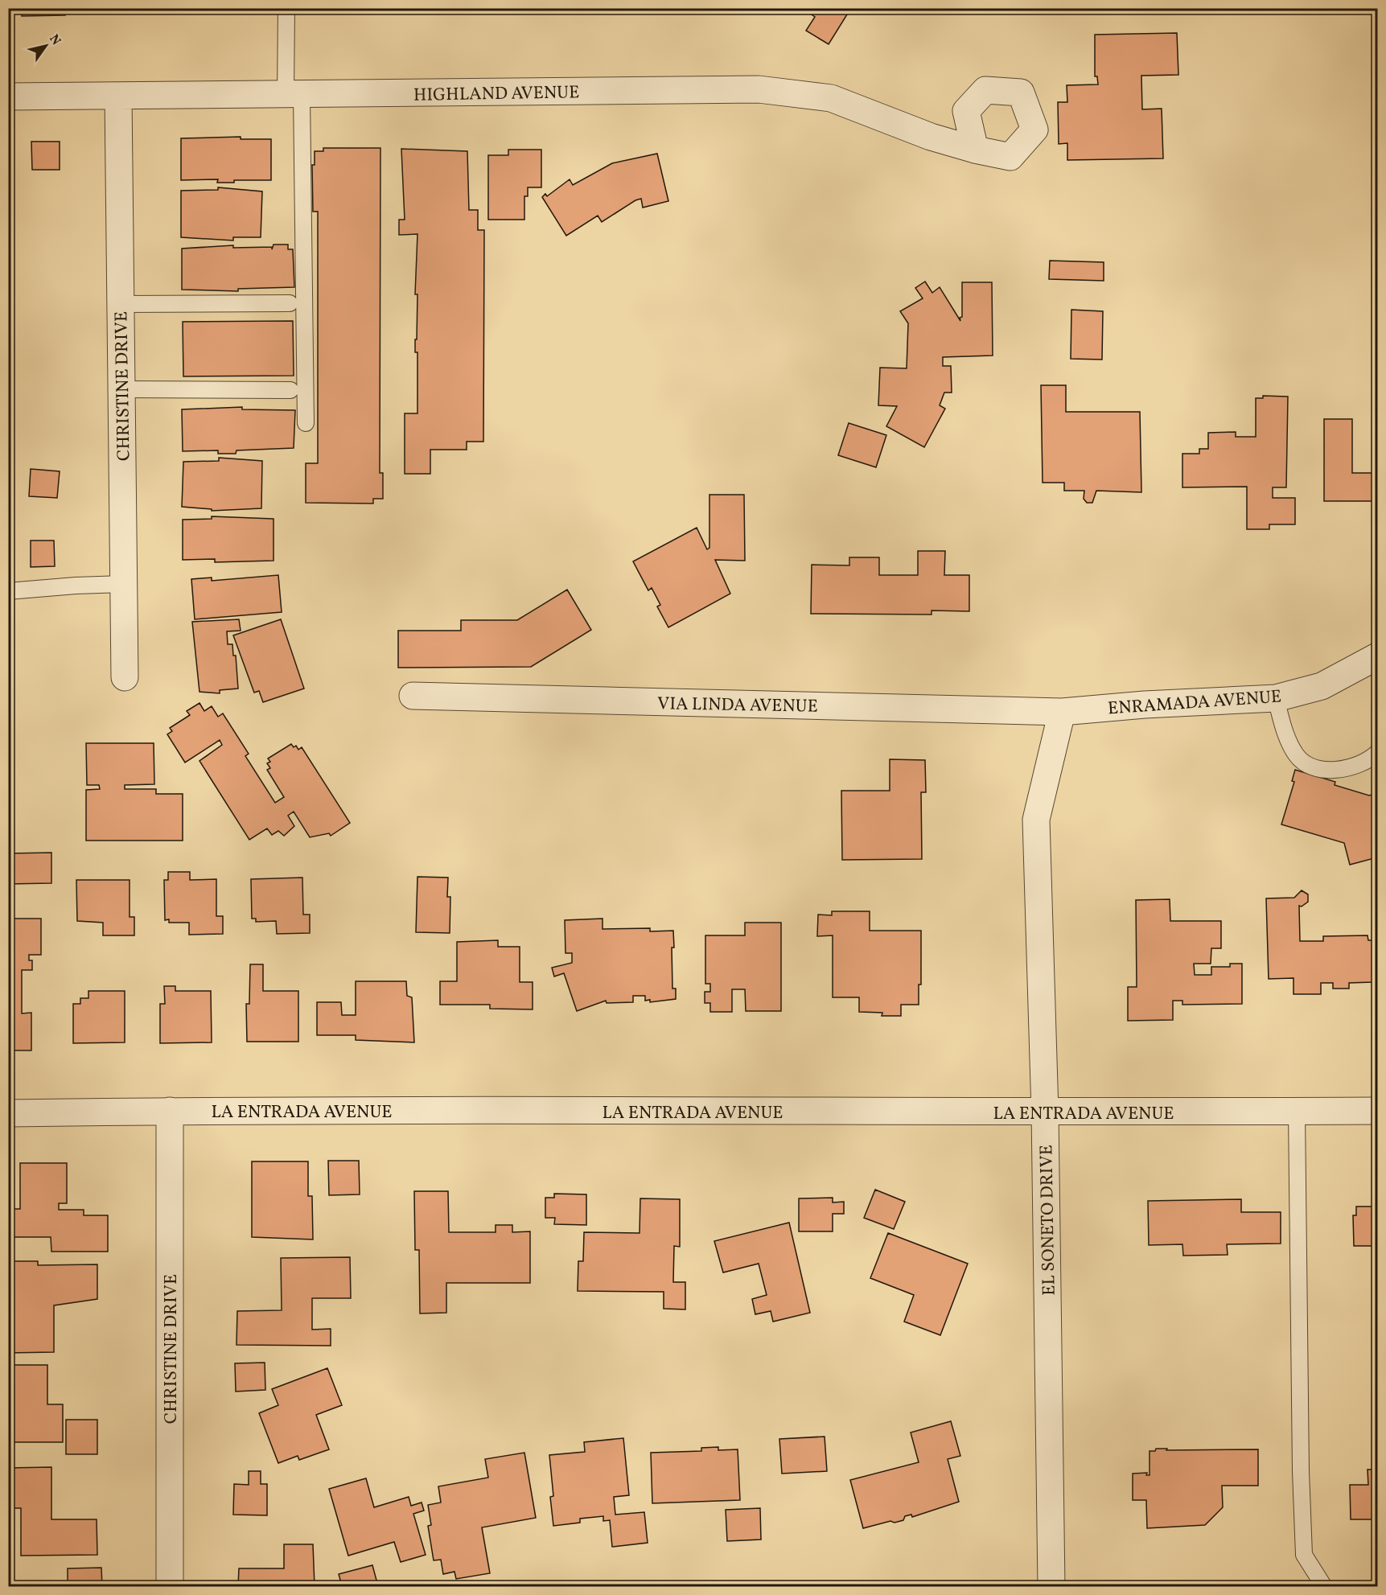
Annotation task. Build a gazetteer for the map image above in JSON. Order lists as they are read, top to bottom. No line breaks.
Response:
{"streets":{"street":["HIGHLAND AVENUE","CHRISTINE DRIVE","ENRAMADA AVENUE","VIA LINDA AVENUE","LA ENTRADA AVENUE","EL SONETO DRIVE"]},"crossings":[["HIGHLAND AVENUE","CHRISTINE DRIVE"],["CHRISTINE DRIVE","LA ENTRADA AVENUE"],["ENRAMADA AVENUE","VIA LINDA AVENUE"],["ENRAMADA AVENUE","EL SONETO DRIVE"],["VIA LINDA AVENUE","EL SONETO DRIVE"],["LA ENTRADA AVENUE","EL SONETO DRIVE"]],"north":"top right"}
